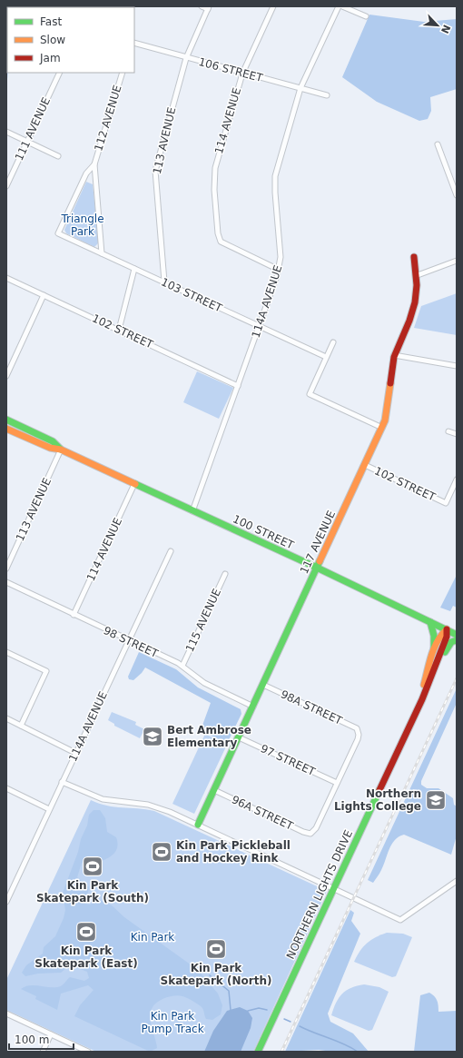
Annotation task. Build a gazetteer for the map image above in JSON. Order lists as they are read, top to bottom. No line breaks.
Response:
{"streets":{"main road":["100 STREET","117 AVENUE","NORTHERN LIGHTS DRIVE"],"street":["106 STREET","112 AVENUE","114 AVENUE","111 AVENUE","113 AVENUE","103 STREET","114A AVENUE","102 STREET","115 AVENUE","98 STREET","98A STREET","97 STREET","96A STREET"]},"crossings":[["106 STREET","114 AVENUE"],["106 STREET","113 AVENUE"],["106 STREET","114A AVENUE"],["112 AVENUE","103 STREET"],["114 AVENUE","114A AVENUE"],["114 AVENUE","100 STREET"],["114 AVENUE","98 STREET"],["113 AVENUE","103 STREET"],["113 AVENUE","100 STREET"],["103 STREET","114A AVENUE"],["114A AVENUE","102 STREET"],["114A AVENUE","100 STREET"],["114A AVENUE","98 STREET"],["102 STREET","117 AVENUE"],["100 STREET","117 AVENUE"],["100 STREET","NORTHERN LIGHTS DRIVE"],["117 AVENUE","98 STREET"],["117 AVENUE","98A STREET"],["117 AVENUE","97 STREET"],["117 AVENUE","96A STREET"],["115 AVENUE","98 STREET"],["98A STREET","97 STREET"],["98A STREET","96A STREET"],["97 STREET","96A STREET"]],"parks":["Triangle Park","Kin Park","Kin Park Pump Track"],"places":{"school or university":["Bert Ambrose Elementary","Northern Lights College"],"sports":["Kin Park Pickleball and Hockey Rink","Kin Park Skatepark (South)","Kin Park Skatepark (East)","Kin Park Skatepark (North)"]},"legend":["Fast","Slow","Jam"],"scale_bar":"100 m","north":"bottom right"}
